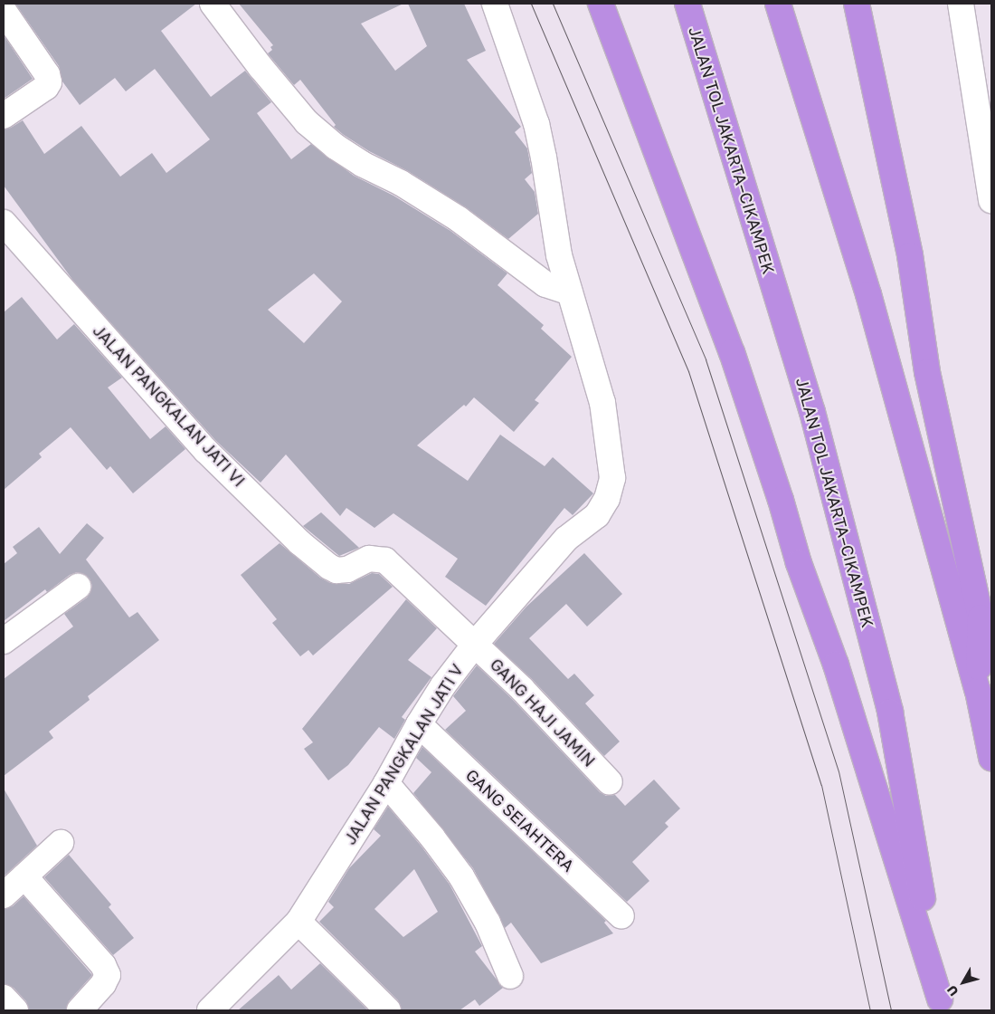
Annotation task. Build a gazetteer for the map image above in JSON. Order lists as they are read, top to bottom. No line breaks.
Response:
{"streets":{"highway":["JALAN TOL JAKARTA–CIKAMPEK"],"street":["JALAN PANGKALAN JATI VI","GANG HAJI JAMIN","JALAN PANGKALAN JATI V","GANG SEIAHTERA"]},"crossings":[["JALAN PANGKALAN JATI VI","GANG HAJI JAMIN"],["JALAN PANGKALAN JATI VI","JALAN PANGKALAN JATI V"],["GANG HAJI JAMIN","JALAN PANGKALAN JATI V"],["JALAN PANGKALAN JATI V","GANG SEIAHTERA"]],"north":"bottom left"}
